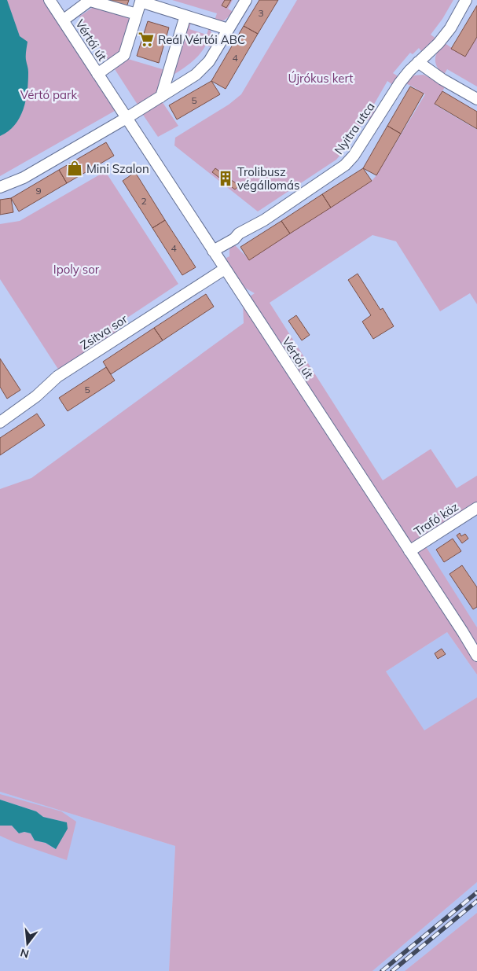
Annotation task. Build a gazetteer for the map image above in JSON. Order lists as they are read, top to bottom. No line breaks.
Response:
{"streets":{"street":["Vértói út","Nyitra utca","Zsitva sor","Trafó köz"]},"crossings":[["Vértói út","Nyitra utca"],["Vértói út","Zsitva sor"],["Vértói út","Trafó köz"]],"parks":["Újrókus kert","Vértó park","Ipoly sor"],"places":{"supermarket":["Reál Vértói ABC"],"shop":["Mini Szalon"],"building":["Trolibusz végállomás"]},"house_numbers":["3","4","5","9","2","4","5"],"north":"bottom"}
